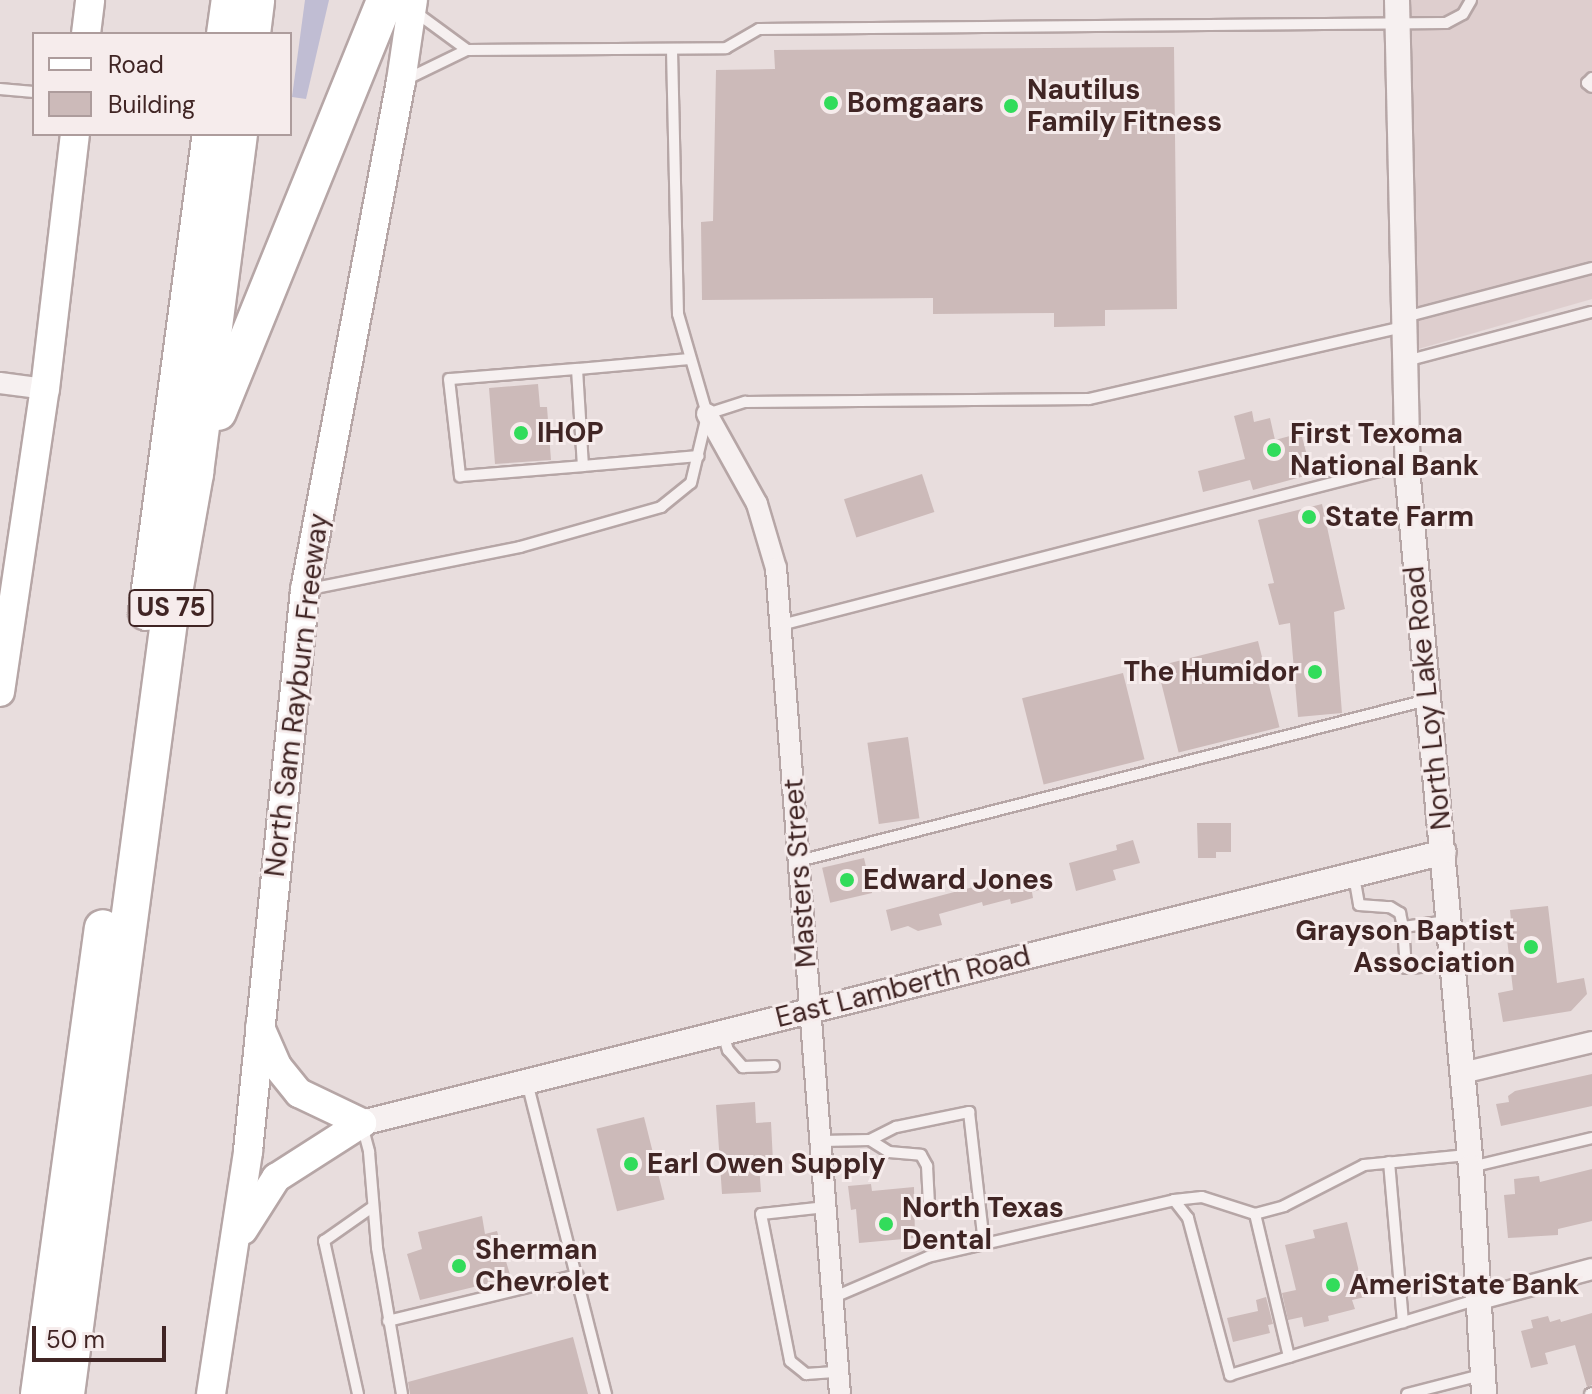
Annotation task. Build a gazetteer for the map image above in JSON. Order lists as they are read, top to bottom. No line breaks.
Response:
{"streets":{"highway":["US 75"],"main road":["North Sam Rayburn Freeway"],"street":["North Loy Lake Road","Masters Street","East Lamberth Road"]},"crossings":[["North Loy Lake Road","East Lamberth Road"],["Masters Street","East Lamberth Road"]],"places":["Bomgaars","Nautilus Family Fitness","IHOP","First Texoma National Bank","State Farm","The Humidor","Edward Jones","Grayson Baptist Association","Earl Owen Supply","North Texas Dental","Sherman Chevrolet","AmeriState Bank"],"legend":["Road","Building"],"scale_bar":"50 m"}
